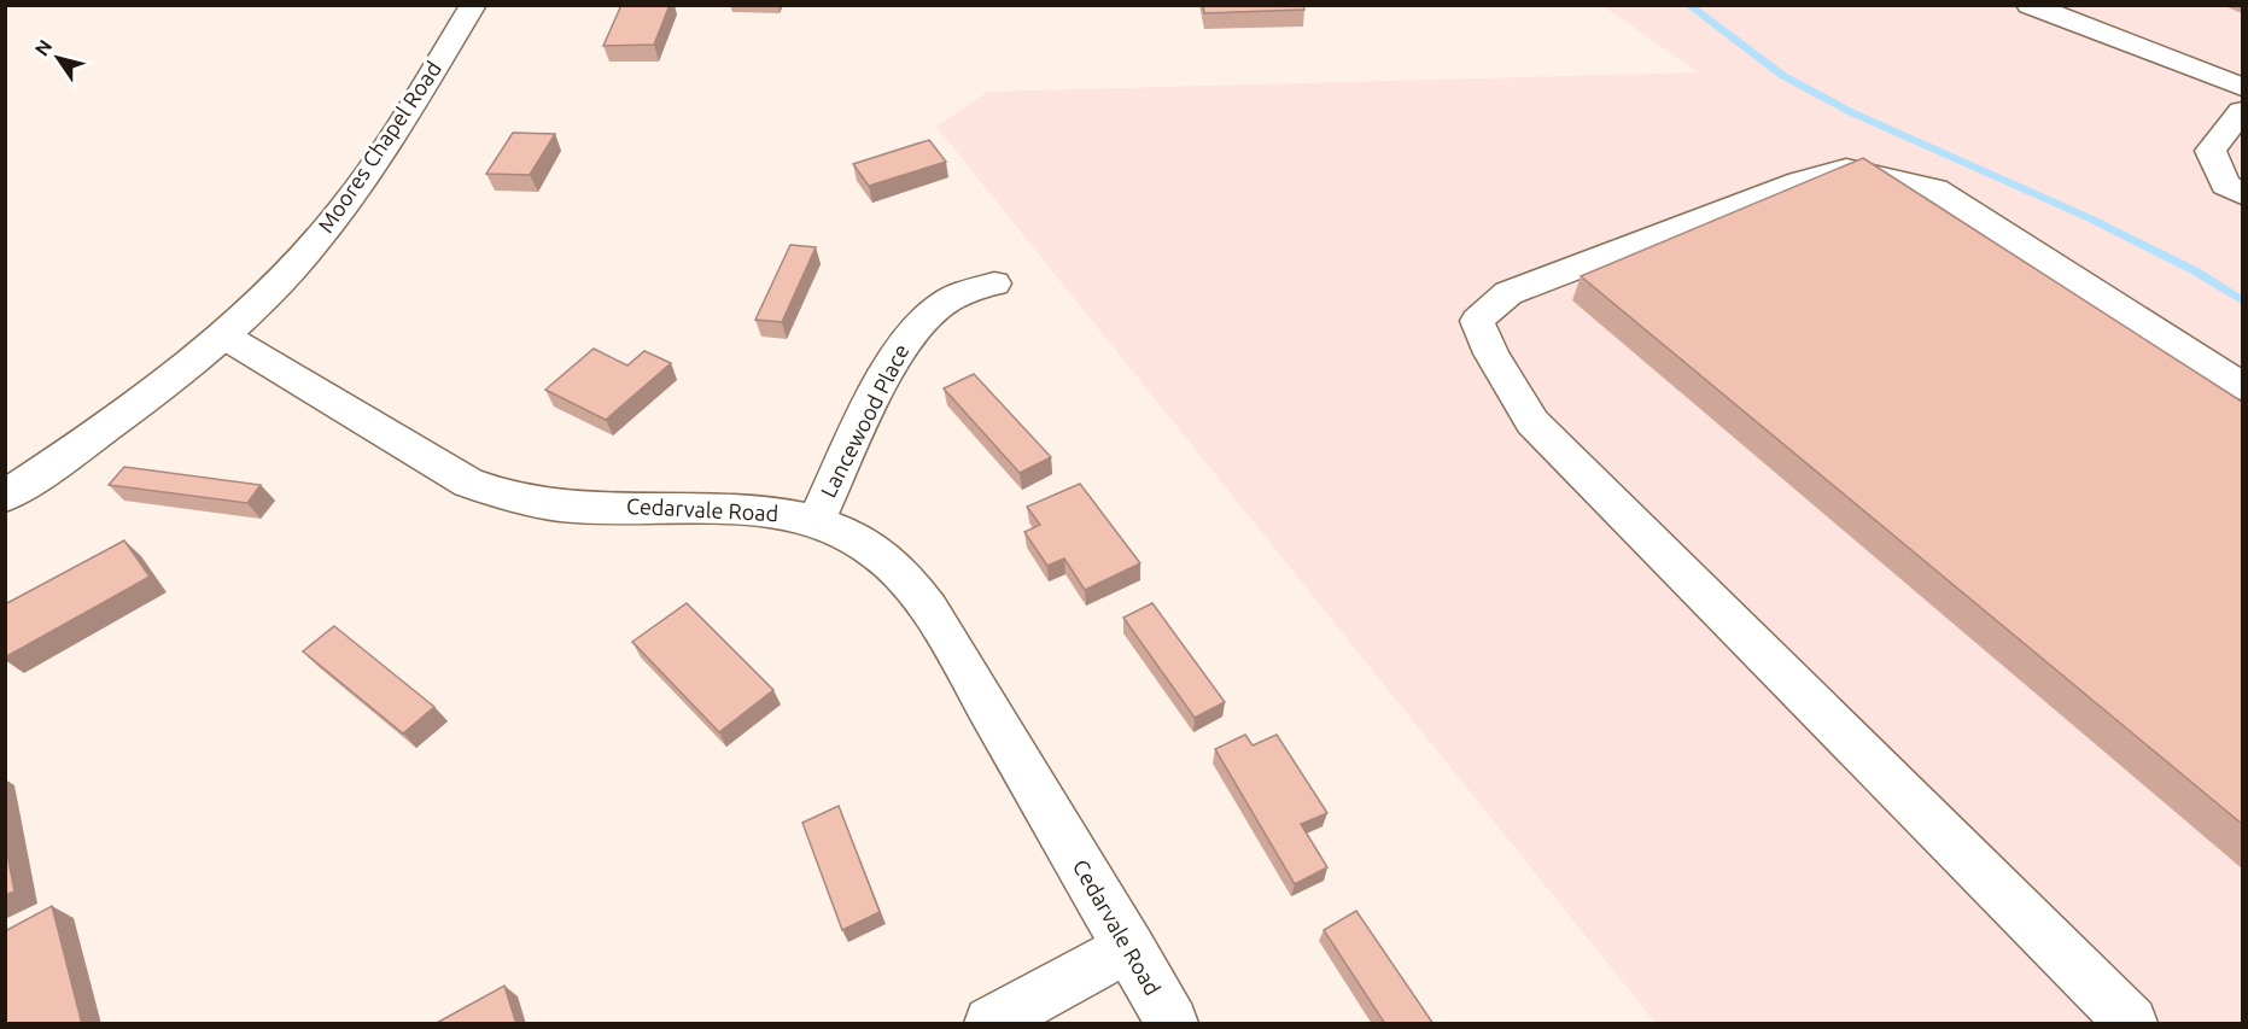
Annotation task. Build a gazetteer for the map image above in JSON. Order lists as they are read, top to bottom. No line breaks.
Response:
{"streets":{"street":["Moores Chapel Road","Lancewood Place","Cedarvale Road"]},"crossings":[["Moores Chapel Road","Cedarvale Road"],["Lancewood Place","Cedarvale Road"]],"north":"top left"}
